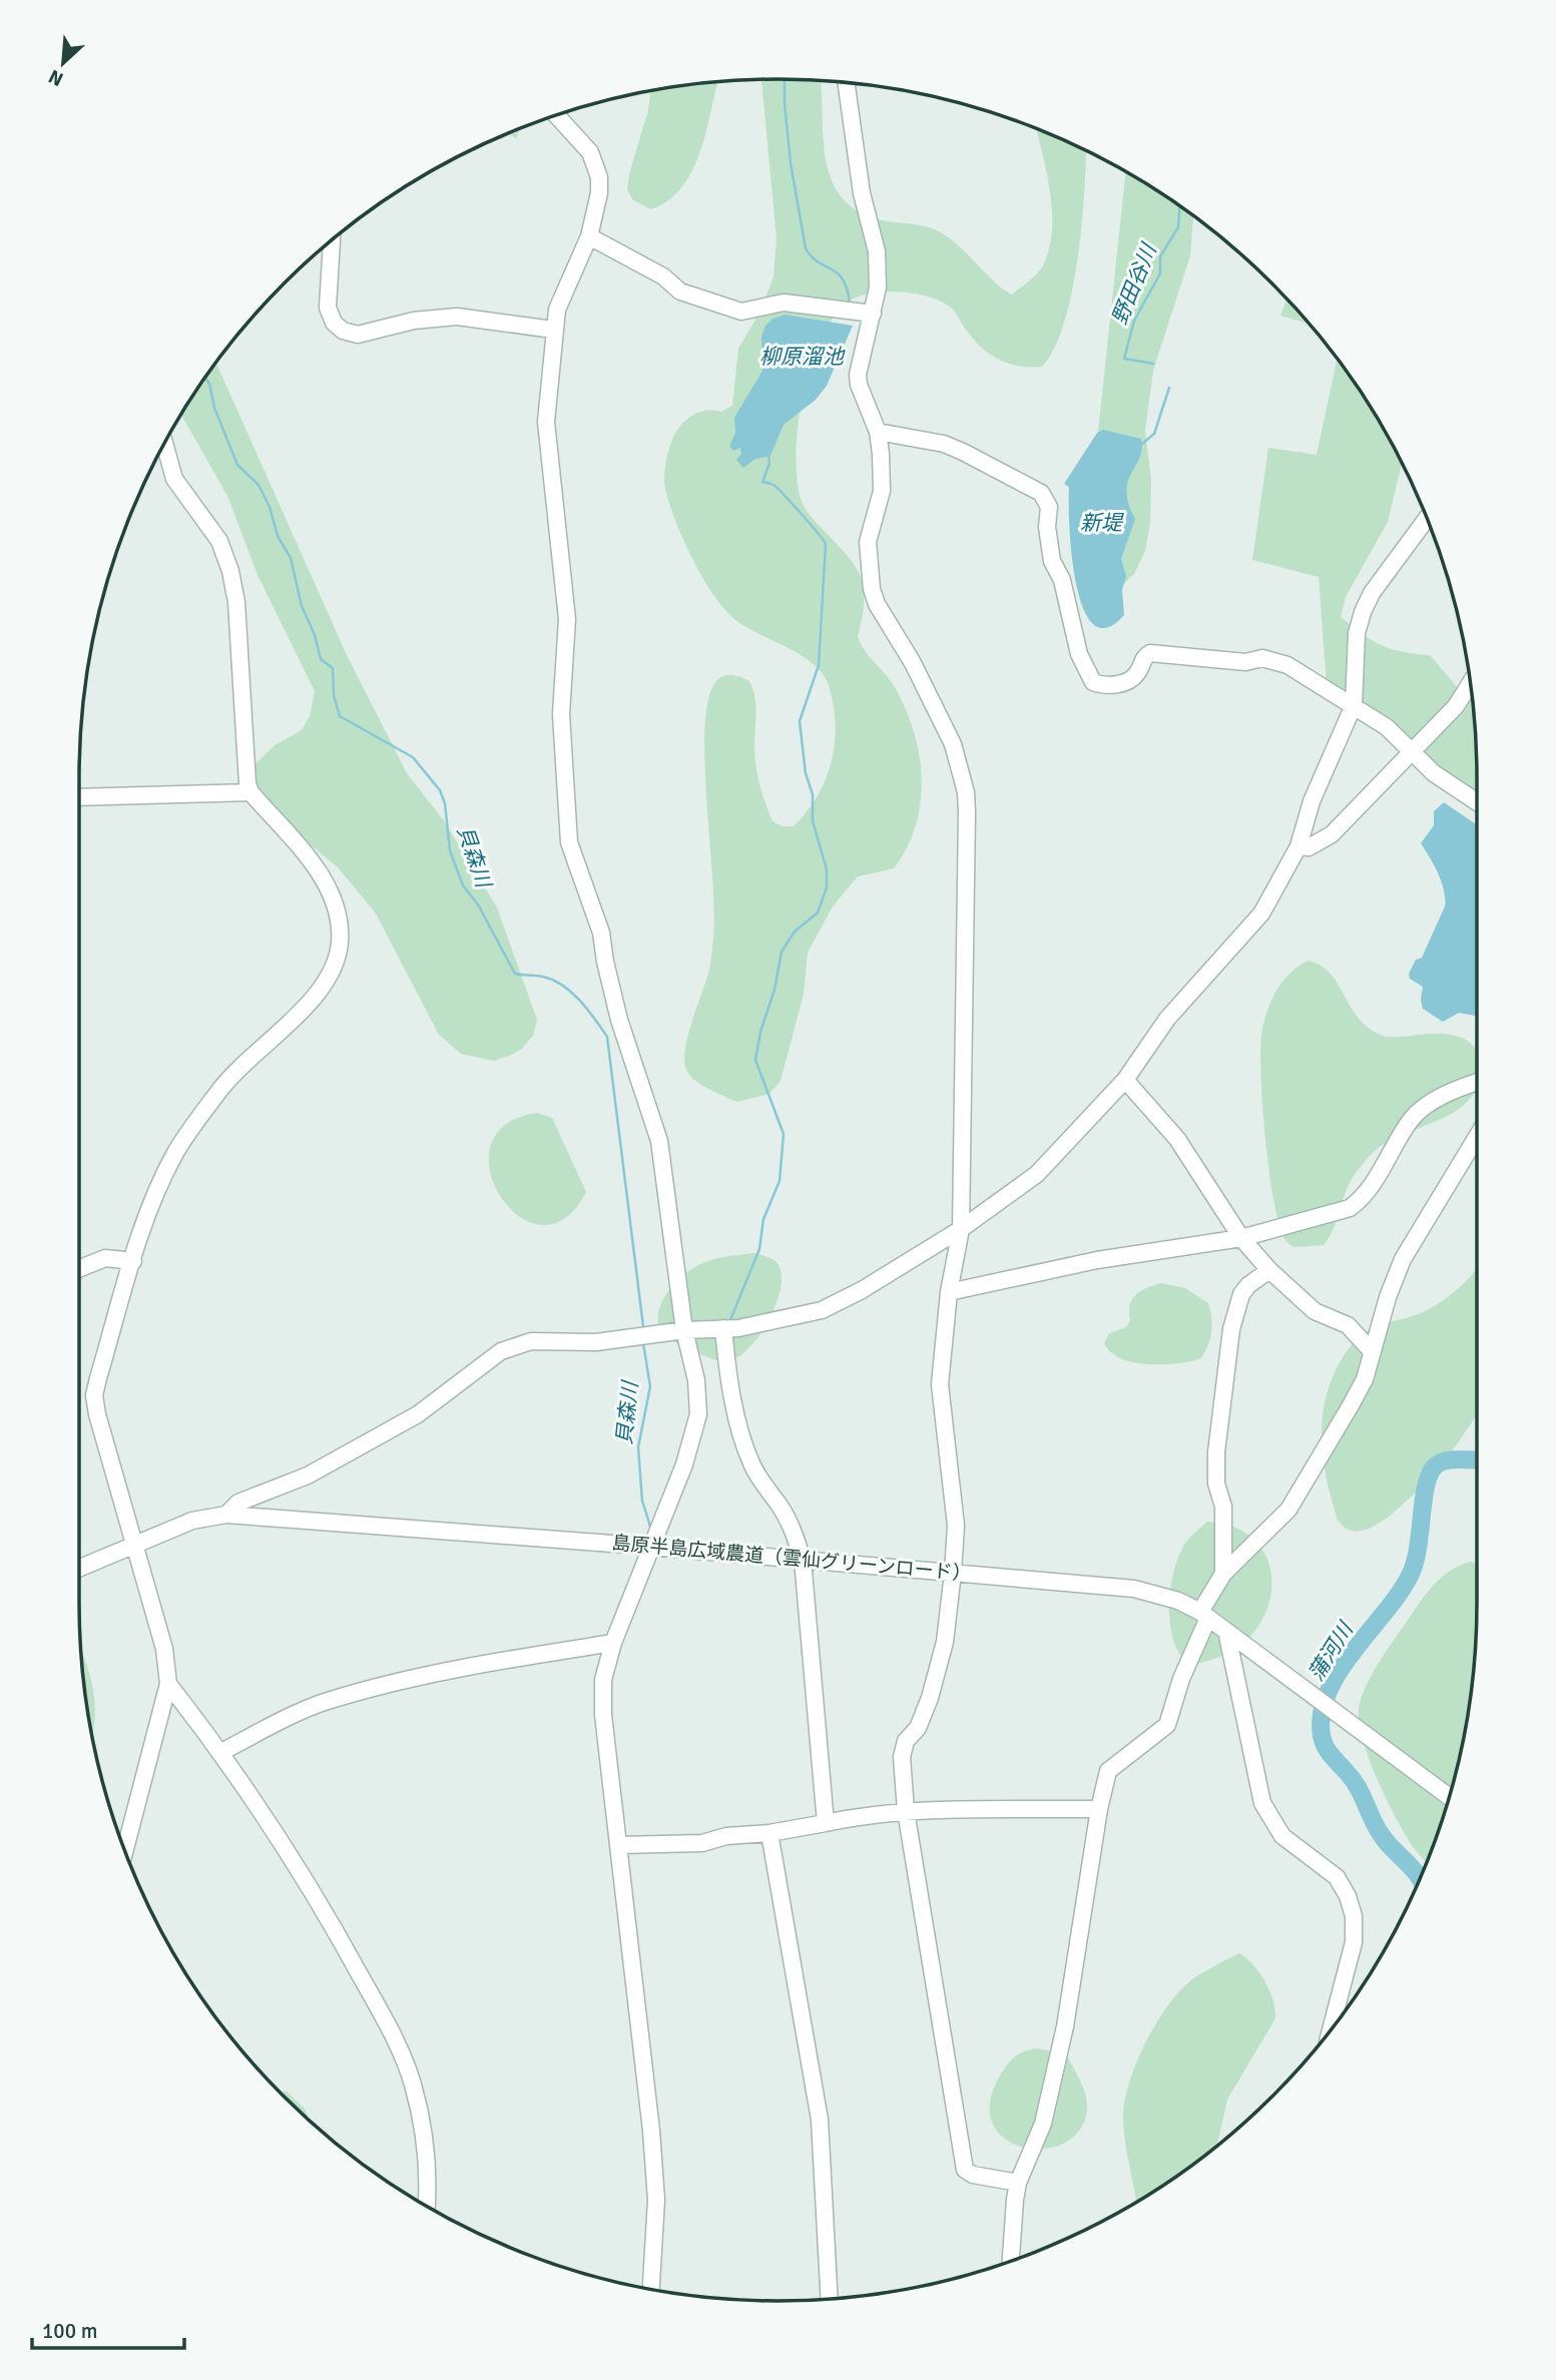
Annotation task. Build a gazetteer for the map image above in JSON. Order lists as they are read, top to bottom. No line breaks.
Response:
{"streets":{"street":["島原半島広域農道（雲仙グリーンロード）"]},"water":["野田谷川","柳原溜池","新堤","貝森川","蒲河川"],"scale_bar":"100 m","north":"bottom left"}
